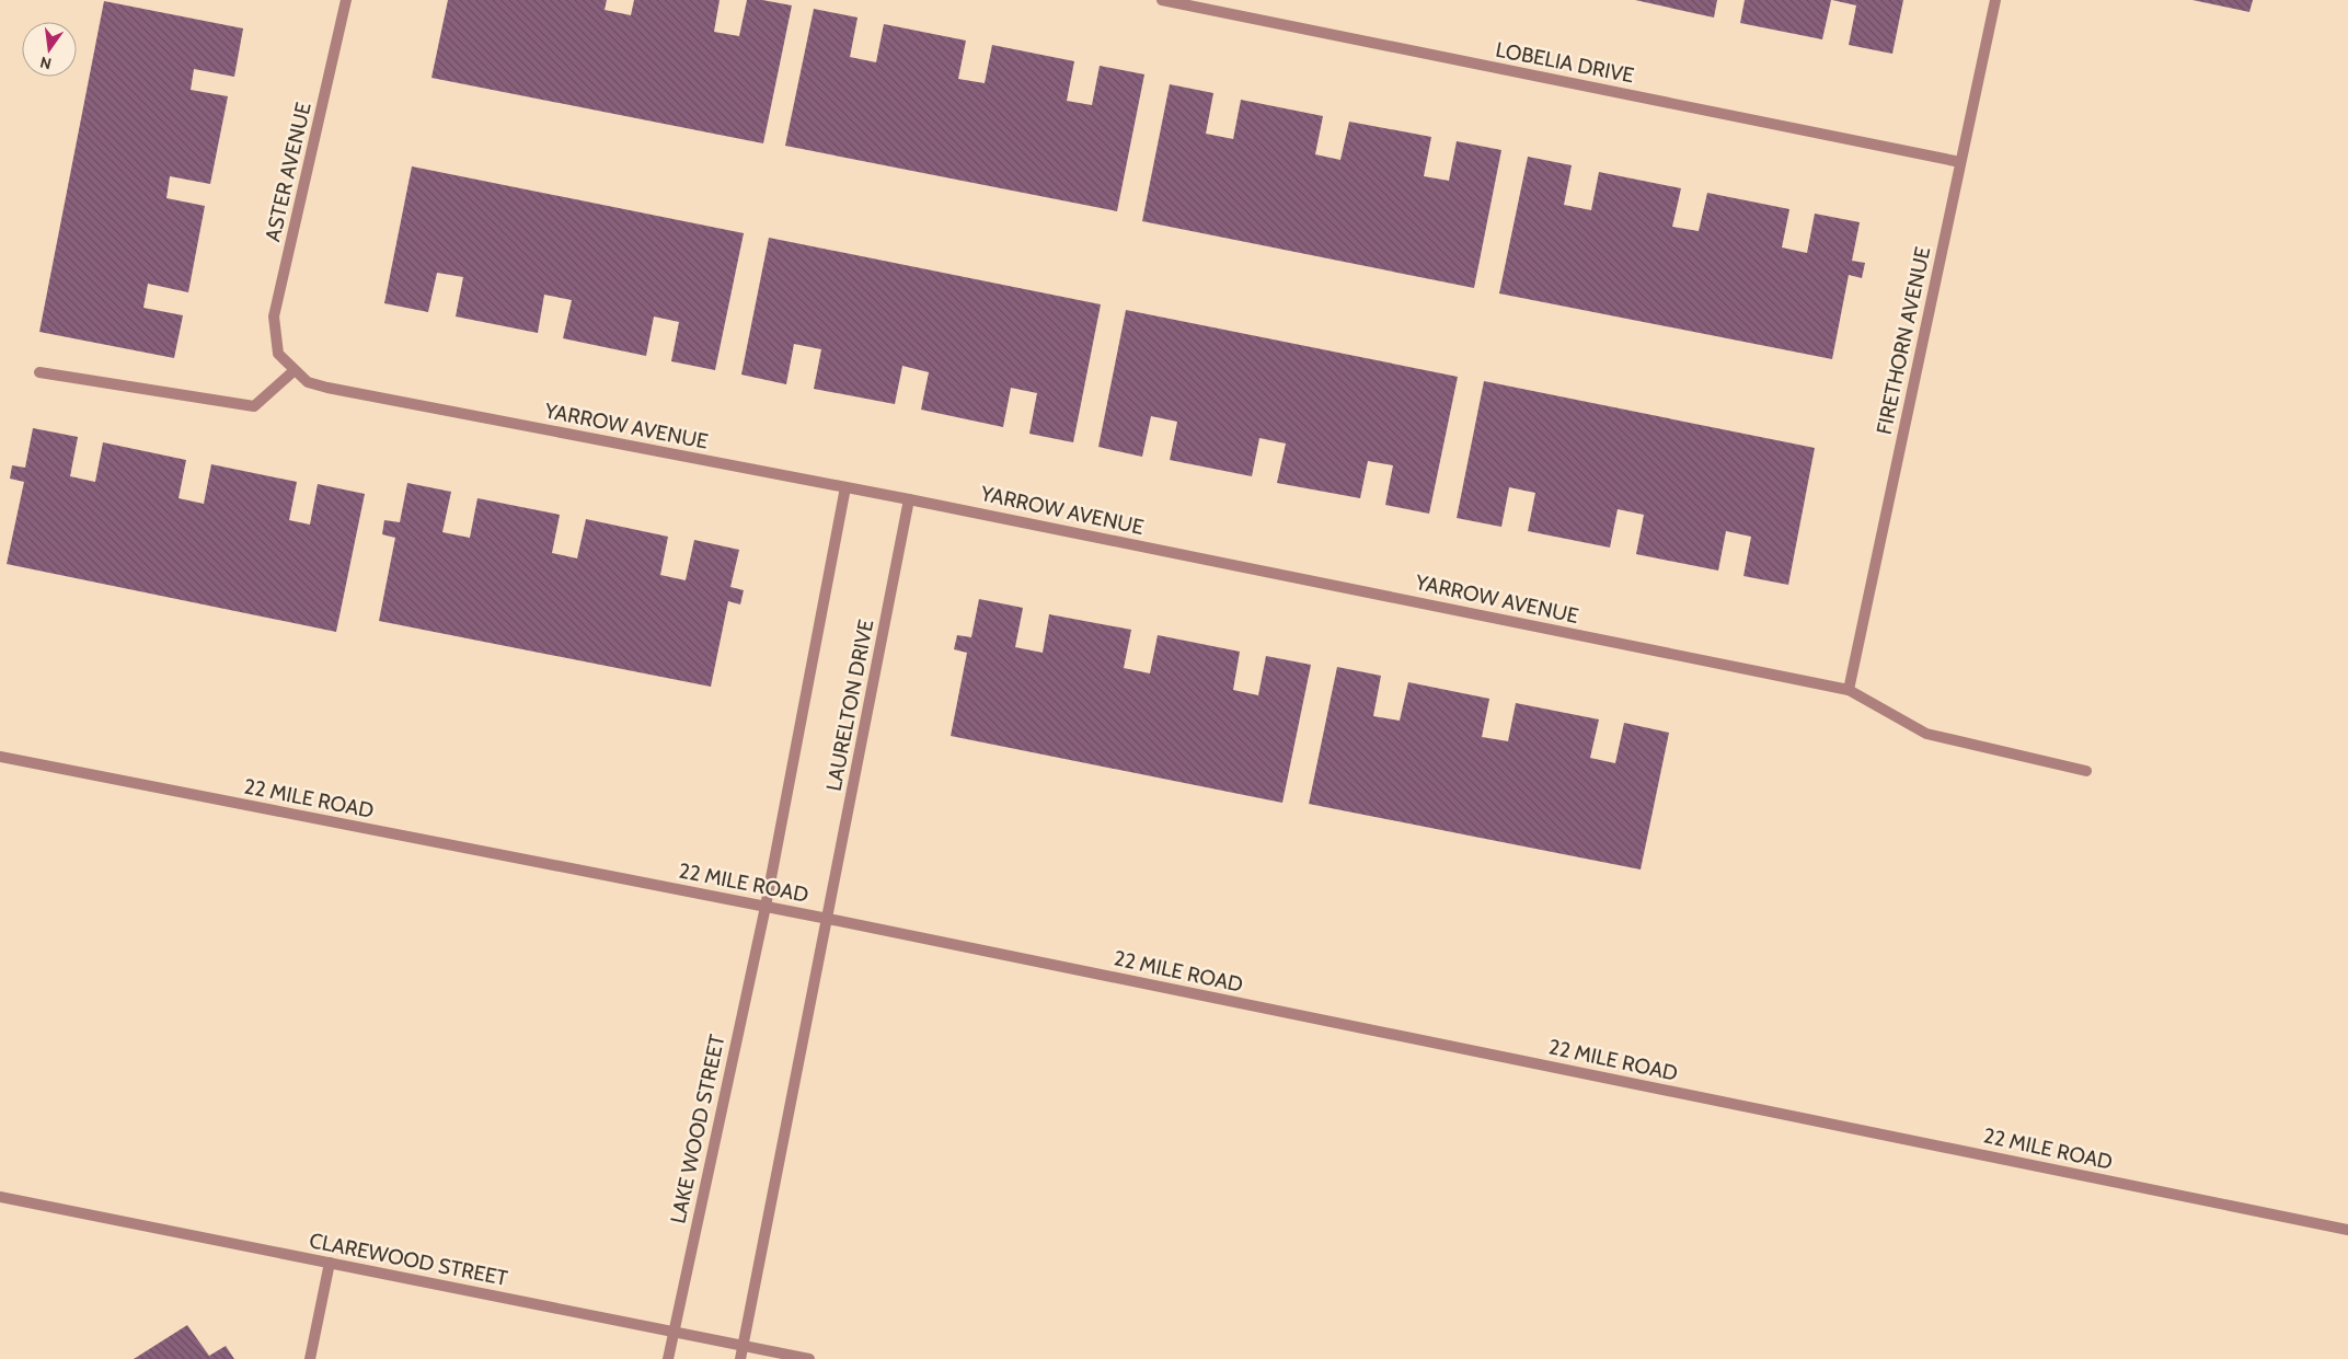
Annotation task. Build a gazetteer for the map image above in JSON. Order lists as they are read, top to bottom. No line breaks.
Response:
{"streets":{"street":["LOBELIA DRIVE","ASTER AVENUE","FIRETHORN AVENUE","YARROW AVENUE","LAURELTON DRIVE","22 MILE ROAD","LAKE WOOD STREET","CLAREWOOD STREET"]},"crossings":[["LOBELIA DRIVE","FIRETHORN AVENUE"],["ASTER AVENUE","YARROW AVENUE"],["FIRETHORN AVENUE","YARROW AVENUE"],["YARROW AVENUE","LAURELTON DRIVE"],["LAURELTON DRIVE","22 MILE ROAD"],["22 MILE ROAD","LAKE WOOD STREET"],["LAKE WOOD STREET","CLAREWOOD STREET"]],"north":"bottom"}
